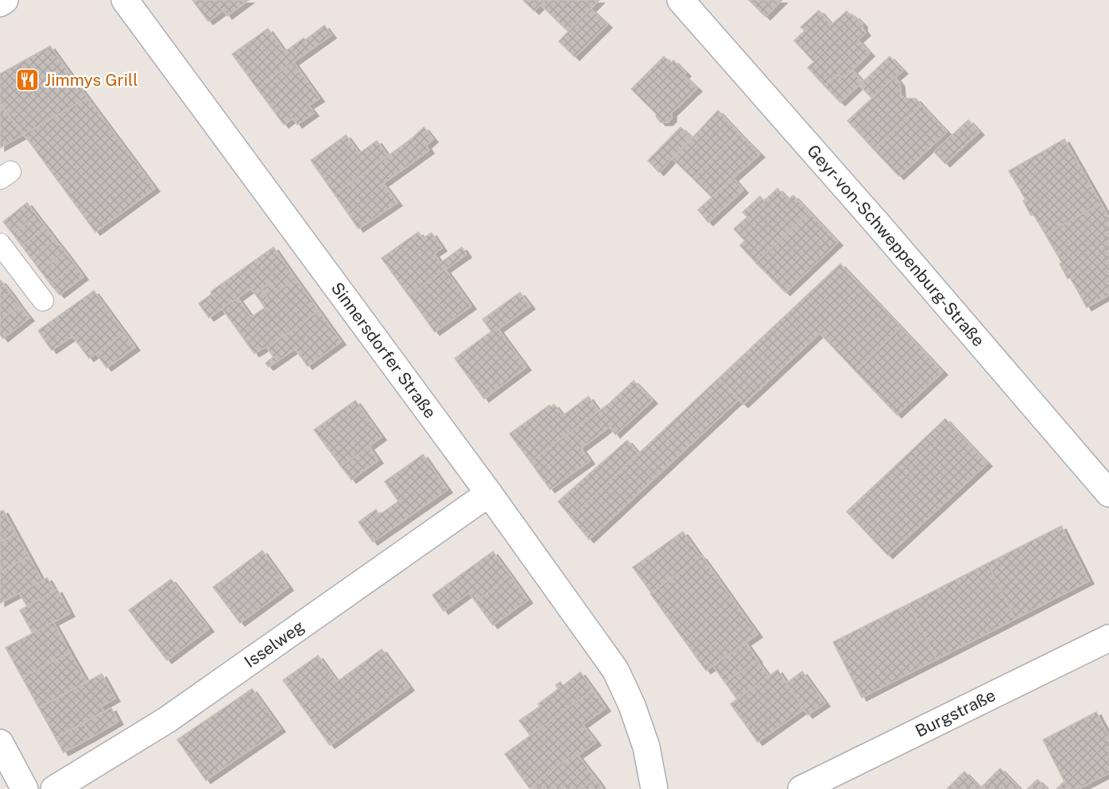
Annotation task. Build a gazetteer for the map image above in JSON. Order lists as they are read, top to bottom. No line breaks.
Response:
{"streets":{"street":["Geyr-von-Schweppenburg-Straße","Sinnersdorfer Straße","Isselweg","Burgstraße"]},"crossings":[["Sinnersdorfer Straße","Isselweg"]],"places":{"restaurant":["Jimmys Grill"]}}
